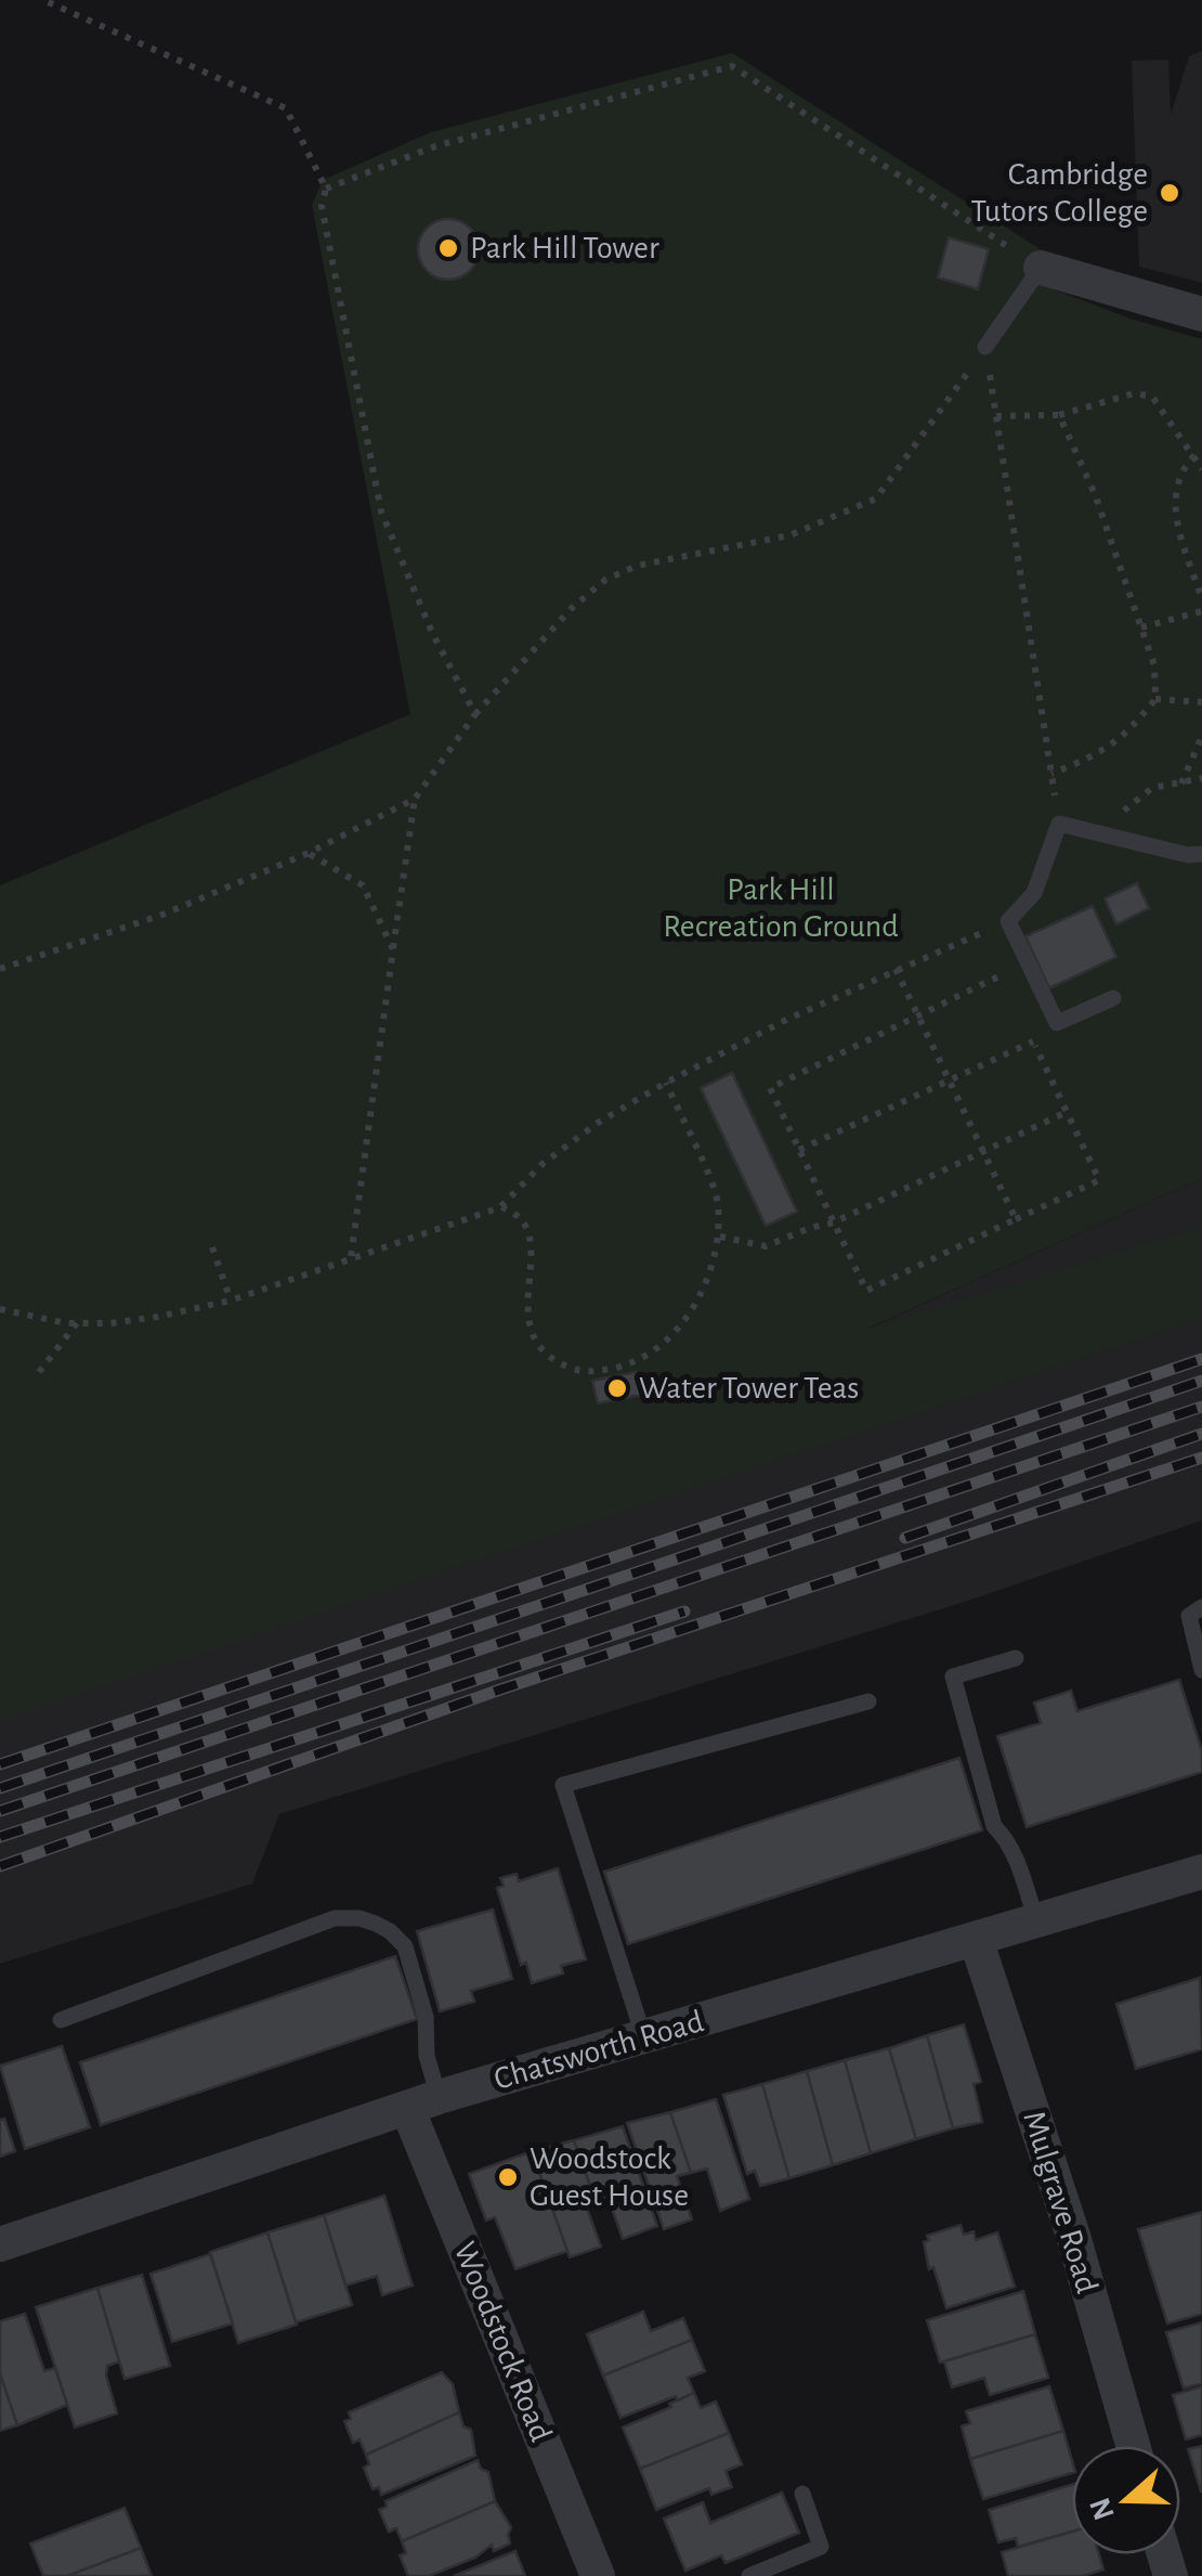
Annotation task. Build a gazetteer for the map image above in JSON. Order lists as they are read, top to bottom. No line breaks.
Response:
{"streets":{"street":["Chatsworth Road","Mulgrave Road","Woodstock Road"]},"crossings":[["Chatsworth Road","Mulgrave Road"],["Chatsworth Road","Woodstock Road"]],"parks":["Park Hill Recreation Ground"],"places":["Cambridge Tutors College","Park Hill Tower","Water Tower Teas","Woodstock Guest House"],"north":"left"}
